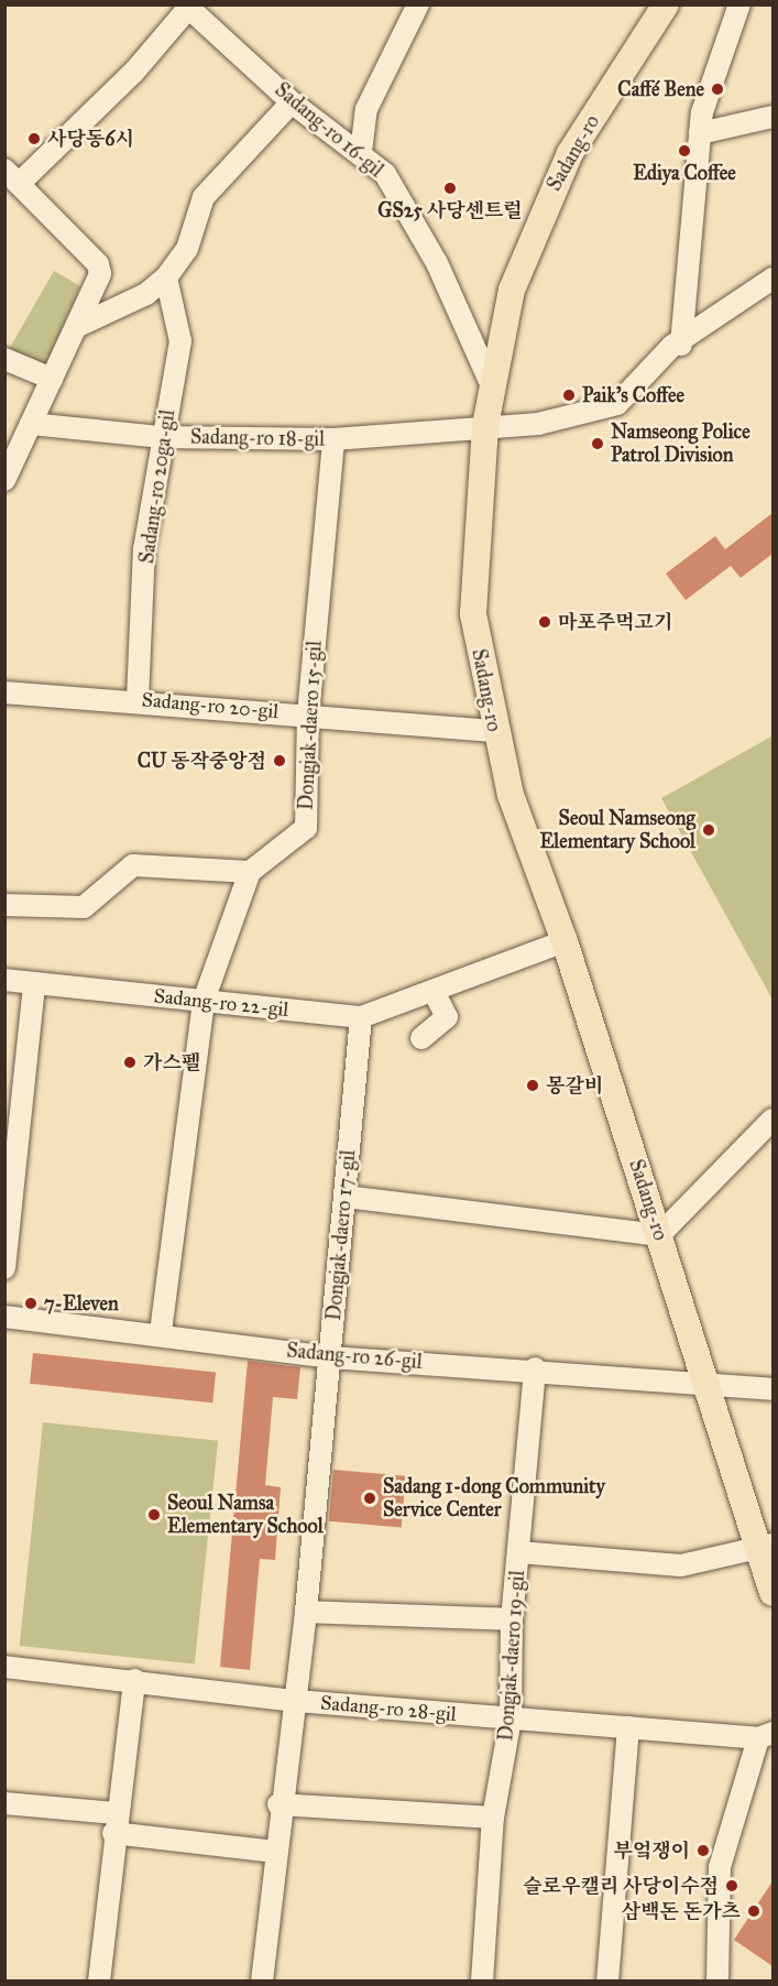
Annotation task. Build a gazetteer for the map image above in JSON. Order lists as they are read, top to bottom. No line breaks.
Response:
{"streets":{"main road":["Sadang-ro"],"street":["Sadang-ro 16-gil","Sadang-ro 18-gil","Sadang-ro 20ga-gil","Sadang-ro 20-gil","Dongjak-daero 15-gil","Sadang-ro 22-gil","Dongjak-daero 17-gil","Sadang-ro 26-gil","Dongjak-daero 19-gil","Sadang-ro 28-gil"]},"crossings":[["Sadang-ro 16-gil","Sadang-ro"],["Sadang-ro","Sadang-ro 18-gil"],["Sadang-ro","Sadang-ro 20-gil"],["Sadang-ro","Sadang-ro 22-gil"],["Sadang-ro","Sadang-ro 26-gil"],["Sadang-ro 18-gil","Sadang-ro 20ga-gil"],["Sadang-ro 18-gil","Dongjak-daero 15-gil"],["Sadang-ro 20ga-gil","Sadang-ro 20-gil"],["Sadang-ro 20-gil","Dongjak-daero 15-gil"],["Sadang-ro 22-gil","Dongjak-daero 17-gil"],["Dongjak-daero 17-gil","Sadang-ro 26-gil"],["Dongjak-daero 17-gil","Sadang-ro 28-gil"],["Sadang-ro 26-gil","Dongjak-daero 19-gil"],["Dongjak-daero 19-gil","Sadang-ro 28-gil"]],"places":["Caffé Bene","사당동6시","Ediya Coffee","GS25 사당센트럴","Paik's Coffee","Namseong Police Patrol Division","마포주먹고기","CU 동작중앙점","Seoul Namseong Elementary School","가스펠","몽갈비","7-Eleven","Sadang 1-dong Community Service Center","Seoul Namsa Elementary School","부엌쟁이","슬로우캘리 사당이수점","삼백돈 돈가츠"]}
